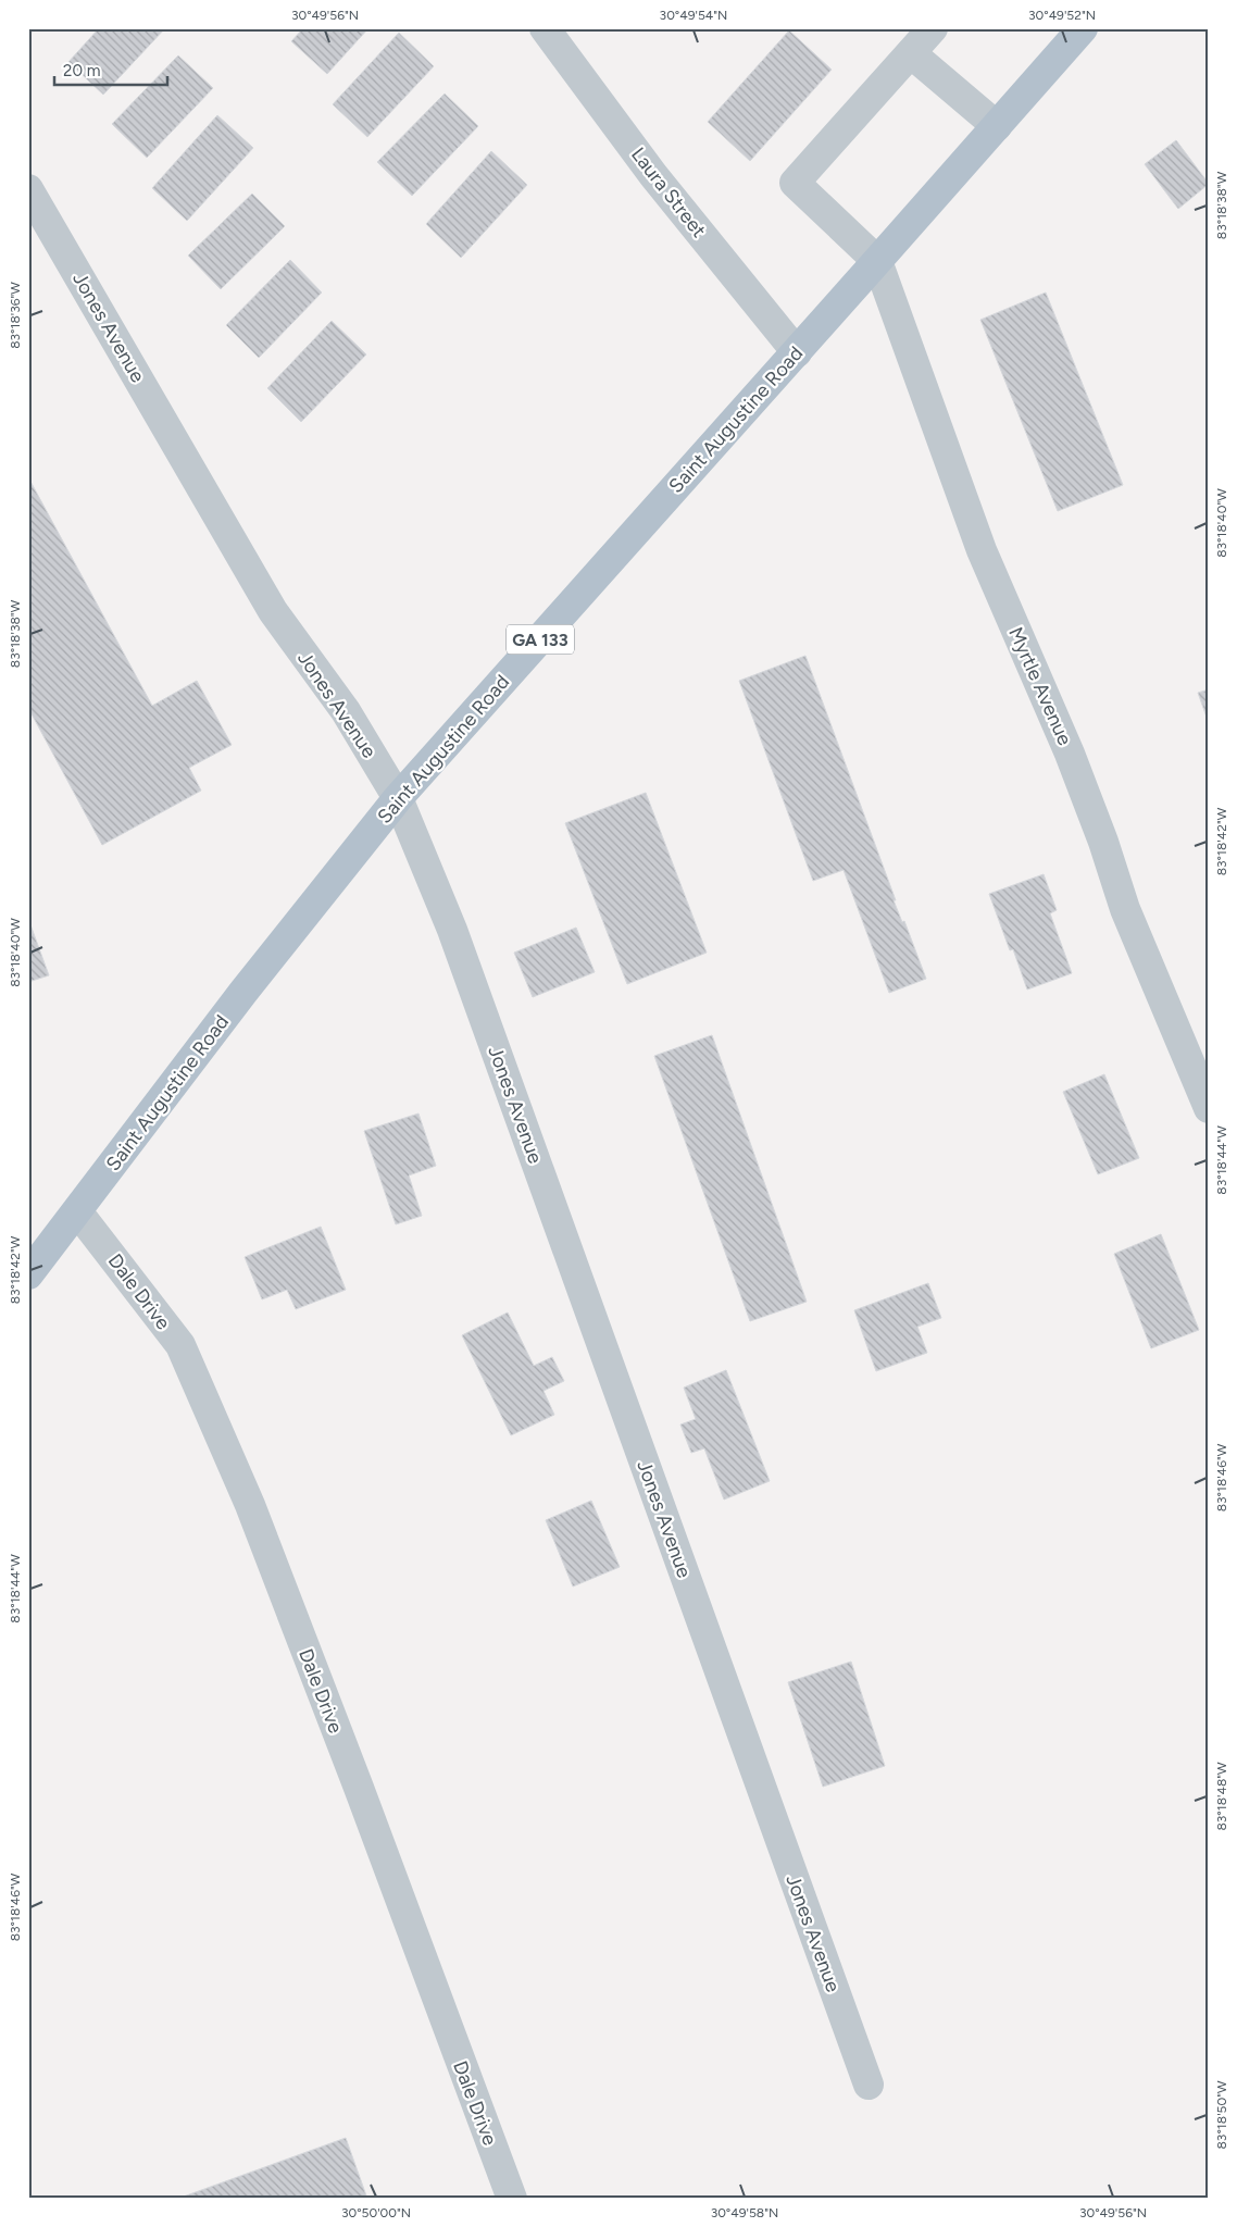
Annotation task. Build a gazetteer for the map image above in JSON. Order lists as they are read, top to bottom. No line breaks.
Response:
{"streets":{"main road":["Saint Augustine Road","GA 133"],"street":["Laura Street","Jones Avenue","Myrtle Avenue","Dale Drive"]},"crossings":[["Laura Street","Saint Augustine Road"],["Jones Avenue","Saint Augustine Road"],["Saint Augustine Road","Myrtle Avenue"],["Saint Augustine Road","Dale Drive"]],"scale_bar":"20 m","coordinates":["30°49'56\"N","30°49'54\"N","30°49'52\"N","83°18'38\"W","83°18'36\"W","83°18'40\"W","83°18'42\"W","83°18'44\"W","83°18'46\"W","83°18'48\"W","83°18'50\"W","30°50'00\"N","30°49'58\"N"]}
